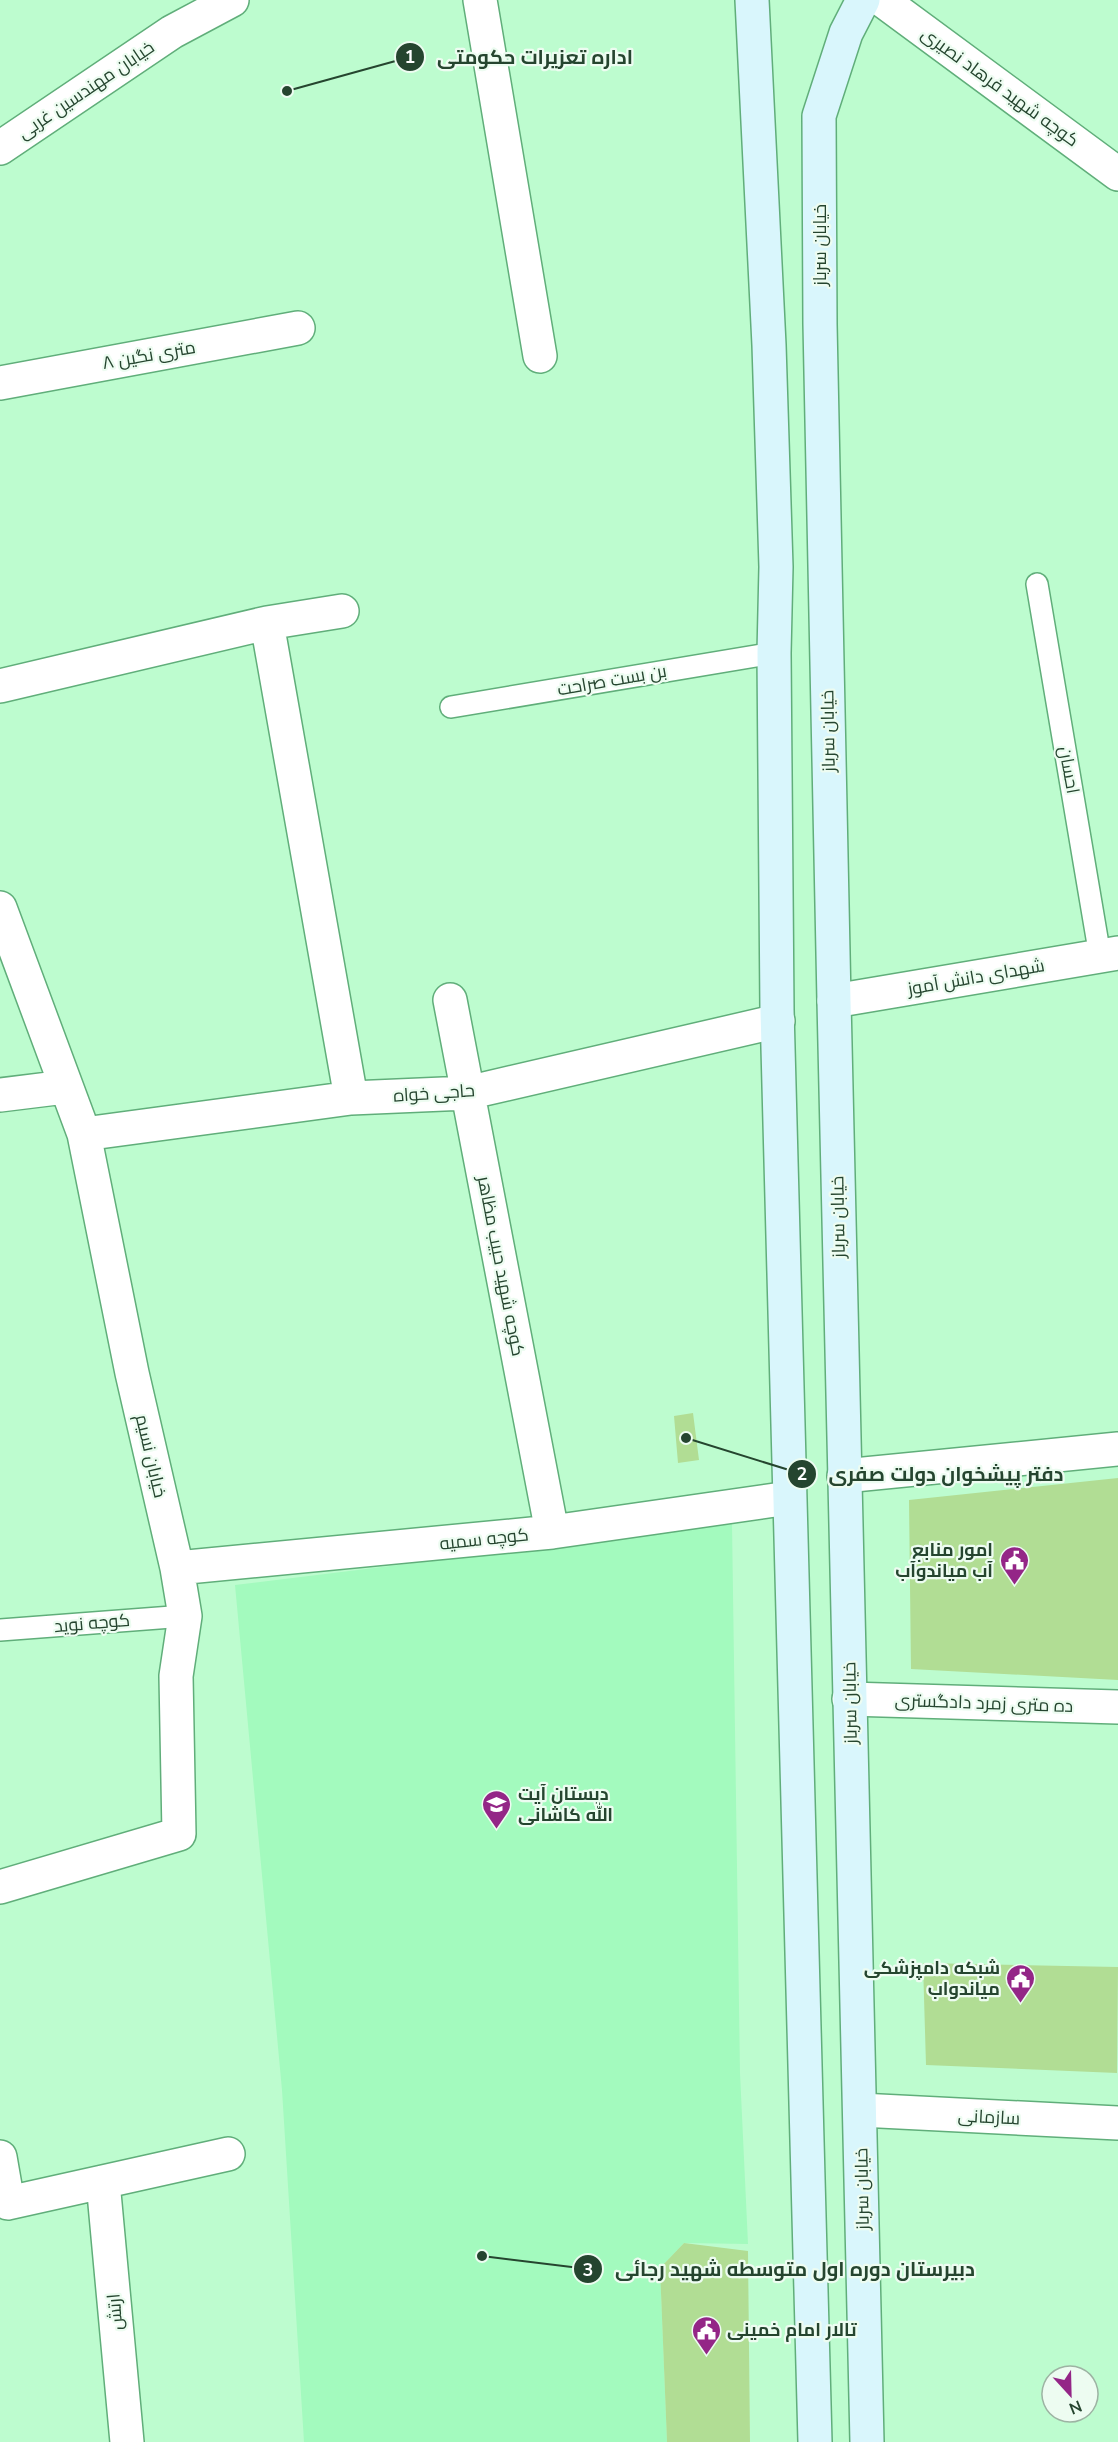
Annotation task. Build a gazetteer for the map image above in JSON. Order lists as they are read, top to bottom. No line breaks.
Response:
{"streets":{"main road":["خیابان سرباز"],"street":["کوچه شهید فرهاد نصیری","خیابان مهندسین غربی","۸ متری نگین","شهدای دانش آموز","حاجی خواه","کوچه شهید حبیب مظاهر","خیابان نسیم","کوچه سمیه","ده متری زمرد دادگستری","سازمانی","ارتش"],"lane":["بن بست صراحت","احسان","کوچه نوید"]},"crossings":[["خیابان سرباز","شهدای دانش آموز"],["خیابان سرباز","ده متری زمرد دادگستری"],["خیابان سرباز","سازمانی"],["احسان","شهدای دانش آموز"],["حاجی خواه","کوچه شهید حبیب مظاهر"],["حاجی خواه","خیابان نسیم"],["کوچه شهید حبیب مظاهر","کوچه سمیه"],["خیابان نسیم","کوچه سمیه"],["خیابان نسیم","کوچه نوید"]],"places":{"other":["اداره تعزیرات حکومتی","دفتر پیشخوان دولت صفری","دبیرستان دوره اول متوسطه شهید رجائی"],"public building":["امور منابع آب میاندوآب","شبکه دامپزشکی میاندواب","تالار امام خمینی"],"school or university":["دبستان آیت الله کاشانی"]},"north":"bottom"}
